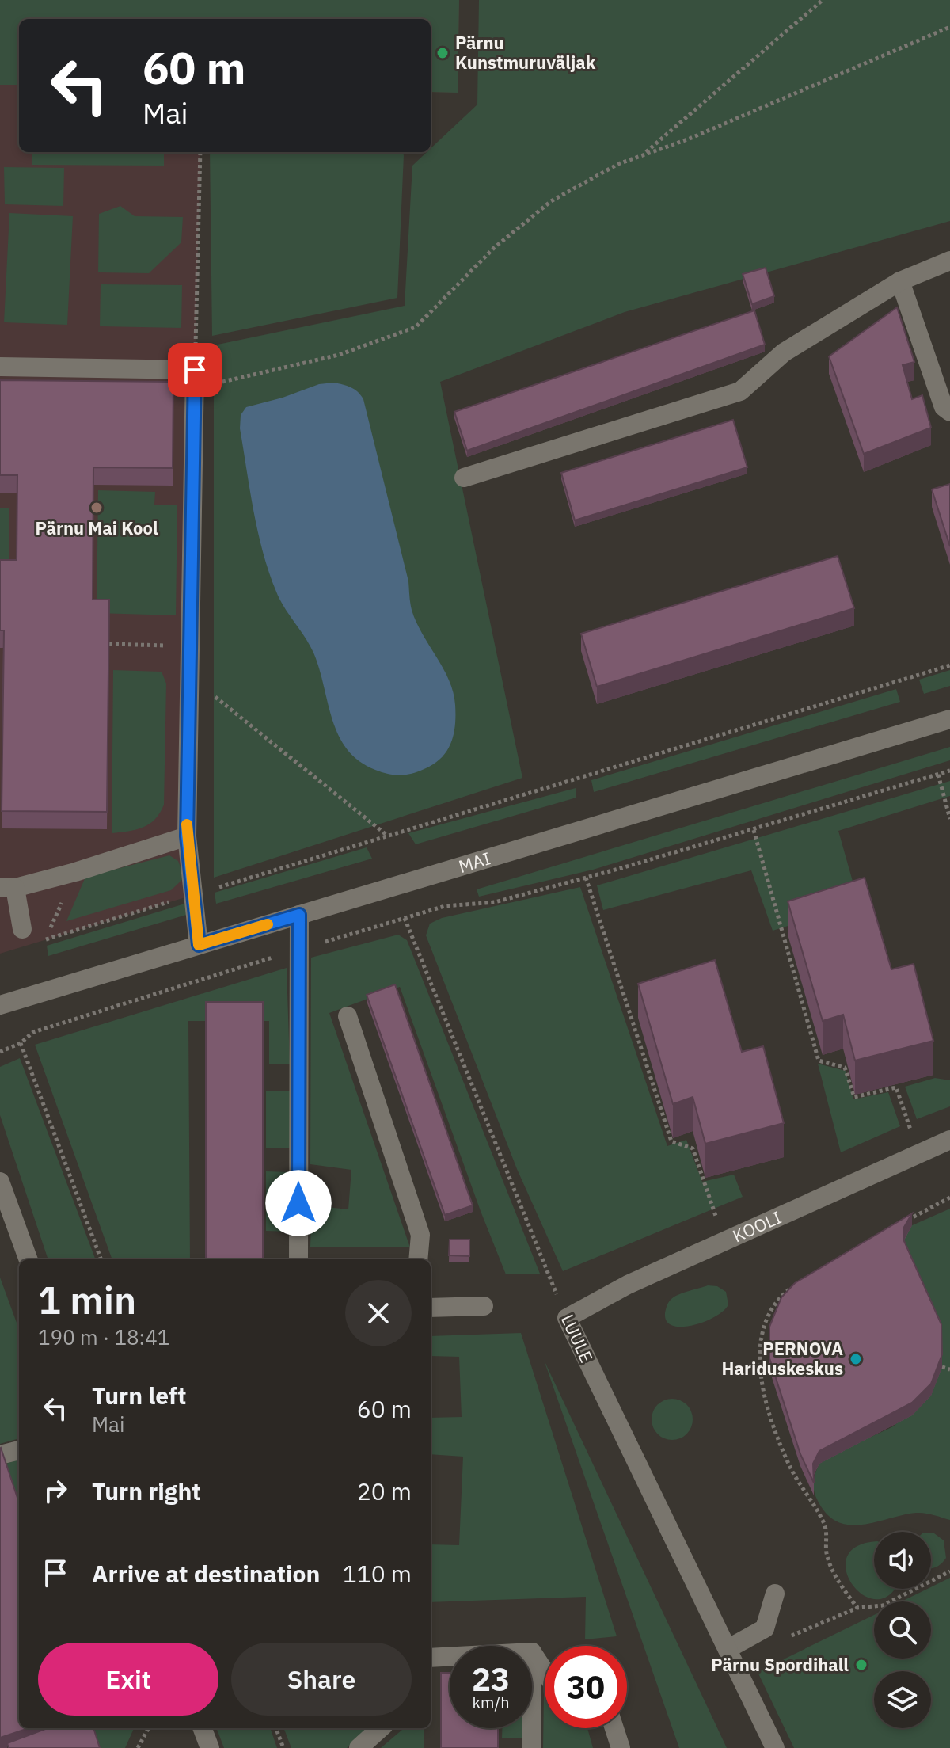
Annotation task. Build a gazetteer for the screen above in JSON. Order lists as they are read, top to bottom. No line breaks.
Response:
{"streets":{"street":["MAI","KOOLI","LUULE"]},"crossings":[["KOOLI","LUULE"]],"places":["Pärnu Kunstmuruväljak","Pärnu Mai Kool","PERNOVA Hariduskeskus","Pärnu Spordihall"],"page":{"turn":["60 m","Mai"],"heading":["1 min","190 m · 18:41"],"list":[{"name":"Turn left","note":"Mai","value":"60 m"},{"name":"Turn right","value":"20 m"},{"name":"Arrive at destination","value":"110 m"}],"buttons":["Exit","Share"],"speed":"23 km/h","limit":"30"}}
